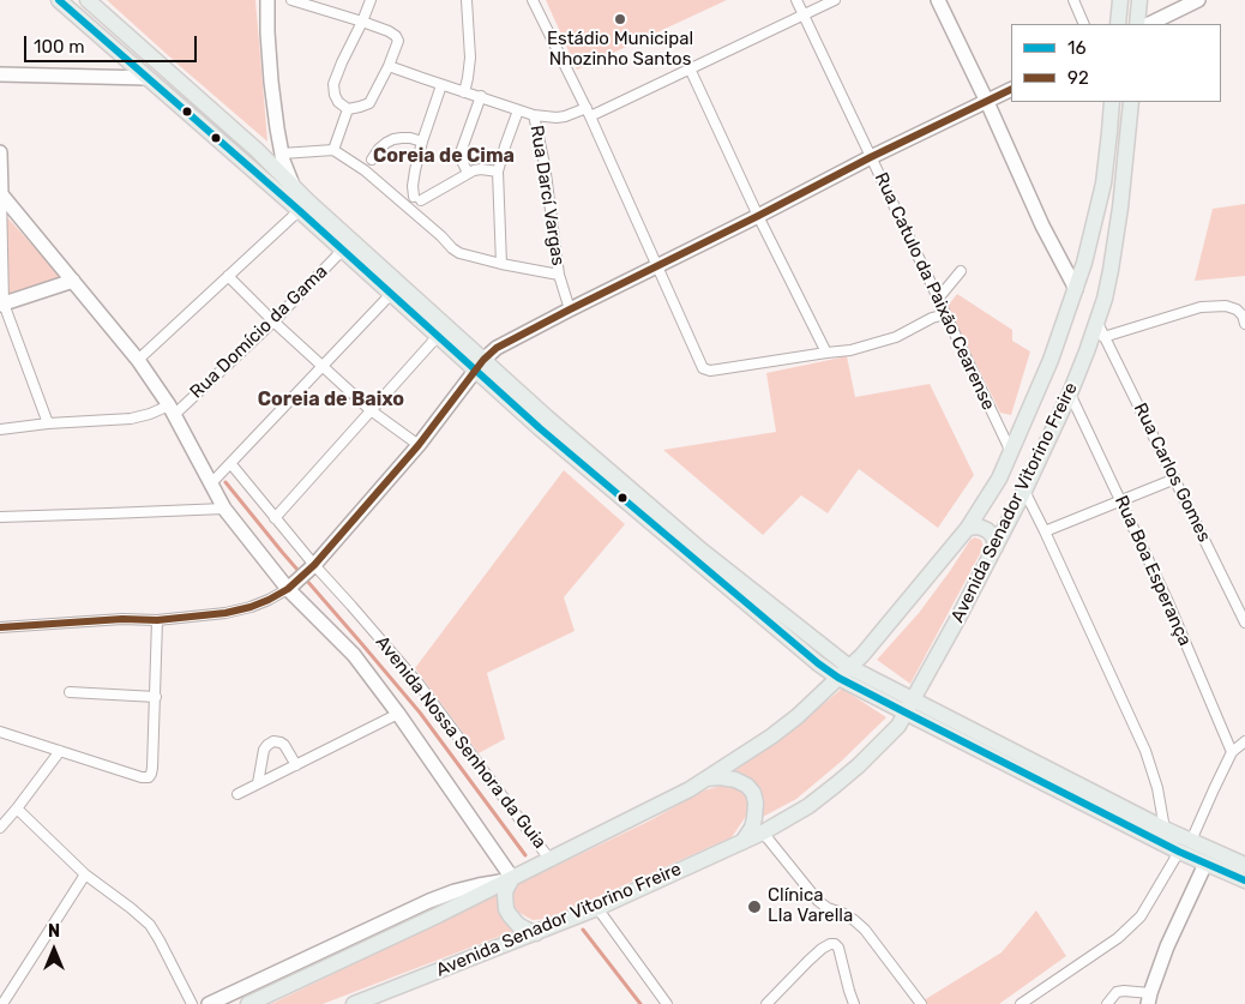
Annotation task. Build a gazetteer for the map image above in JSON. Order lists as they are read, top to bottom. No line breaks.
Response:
{"streets":{"main road":["Avenida Senador Vitorino Freire"],"street":["Rua Darcí Vargas","Rua Catulo da Paixão Cearense","Rua Domício da Gama","Rua Carlos Gomes","Rua Boa Esperança","Avenida Nossa Senhora da Guia"]},"crossings":[["Rua Catulo da Paixão Cearense","Avenida Senador Vitorino Freire"],["Rua Domício da Gama","Avenida Nossa Senhora da Guia"],["Rua Carlos Gomes","Avenida Senador Vitorino Freire"],["Avenida Senador Vitorino Freire","Rua Boa Esperança"],["Avenida Senador Vitorino Freire","Avenida Nossa Senhora da Guia"]],"districts":["Coreia de Cima","Coreia de Baixo"],"places":["Estádio Municipal Nhozinho Santos","Clínica LIa Varella"],"lines":["transit line 16","transit line 92"],"legend":["16","92"],"scale_bar":"100 m","north":"top"}
